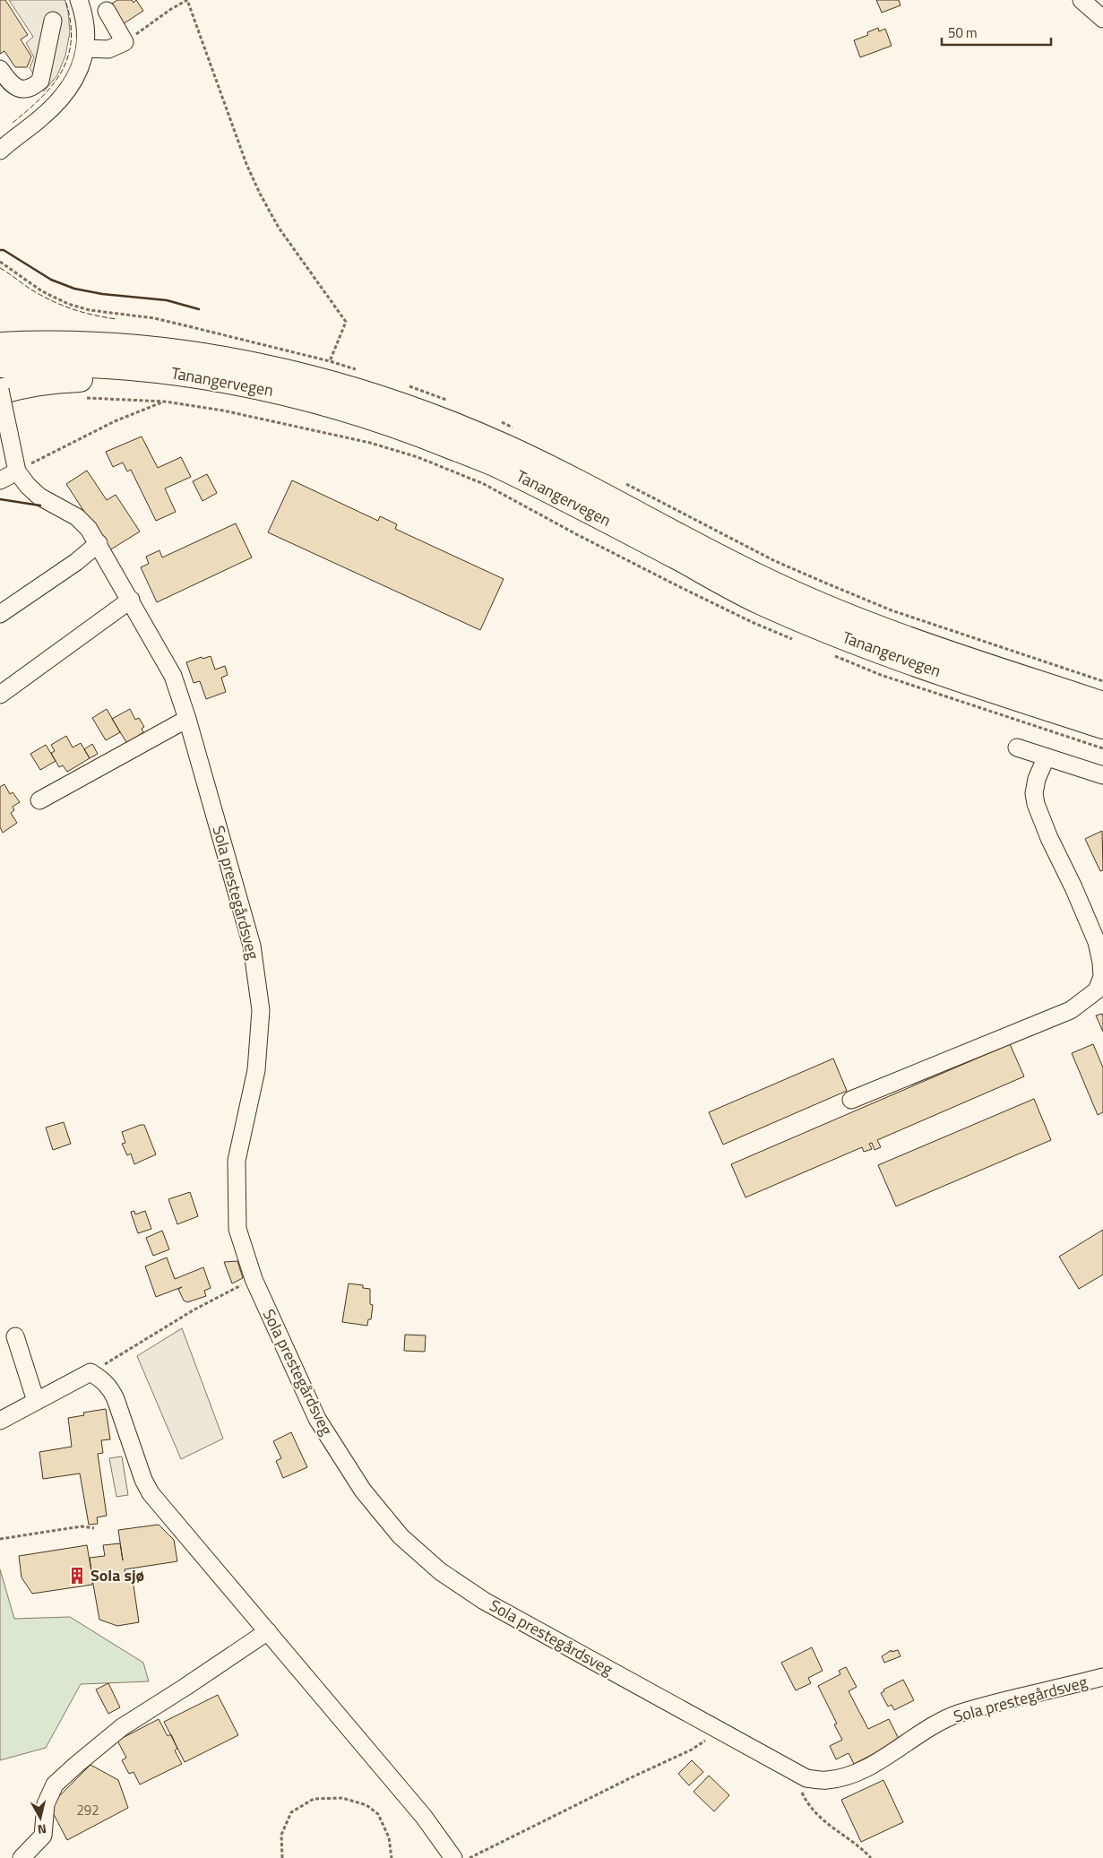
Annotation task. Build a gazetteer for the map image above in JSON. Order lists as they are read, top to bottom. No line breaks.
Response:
{"streets":{"highway":["Tanangervegen"],"street":["Sola prestegårdsveg"]},"places":{"building":["Sola sjø"]},"house_numbers":["292"],"scale_bar":"50 m","north":"bottom"}
